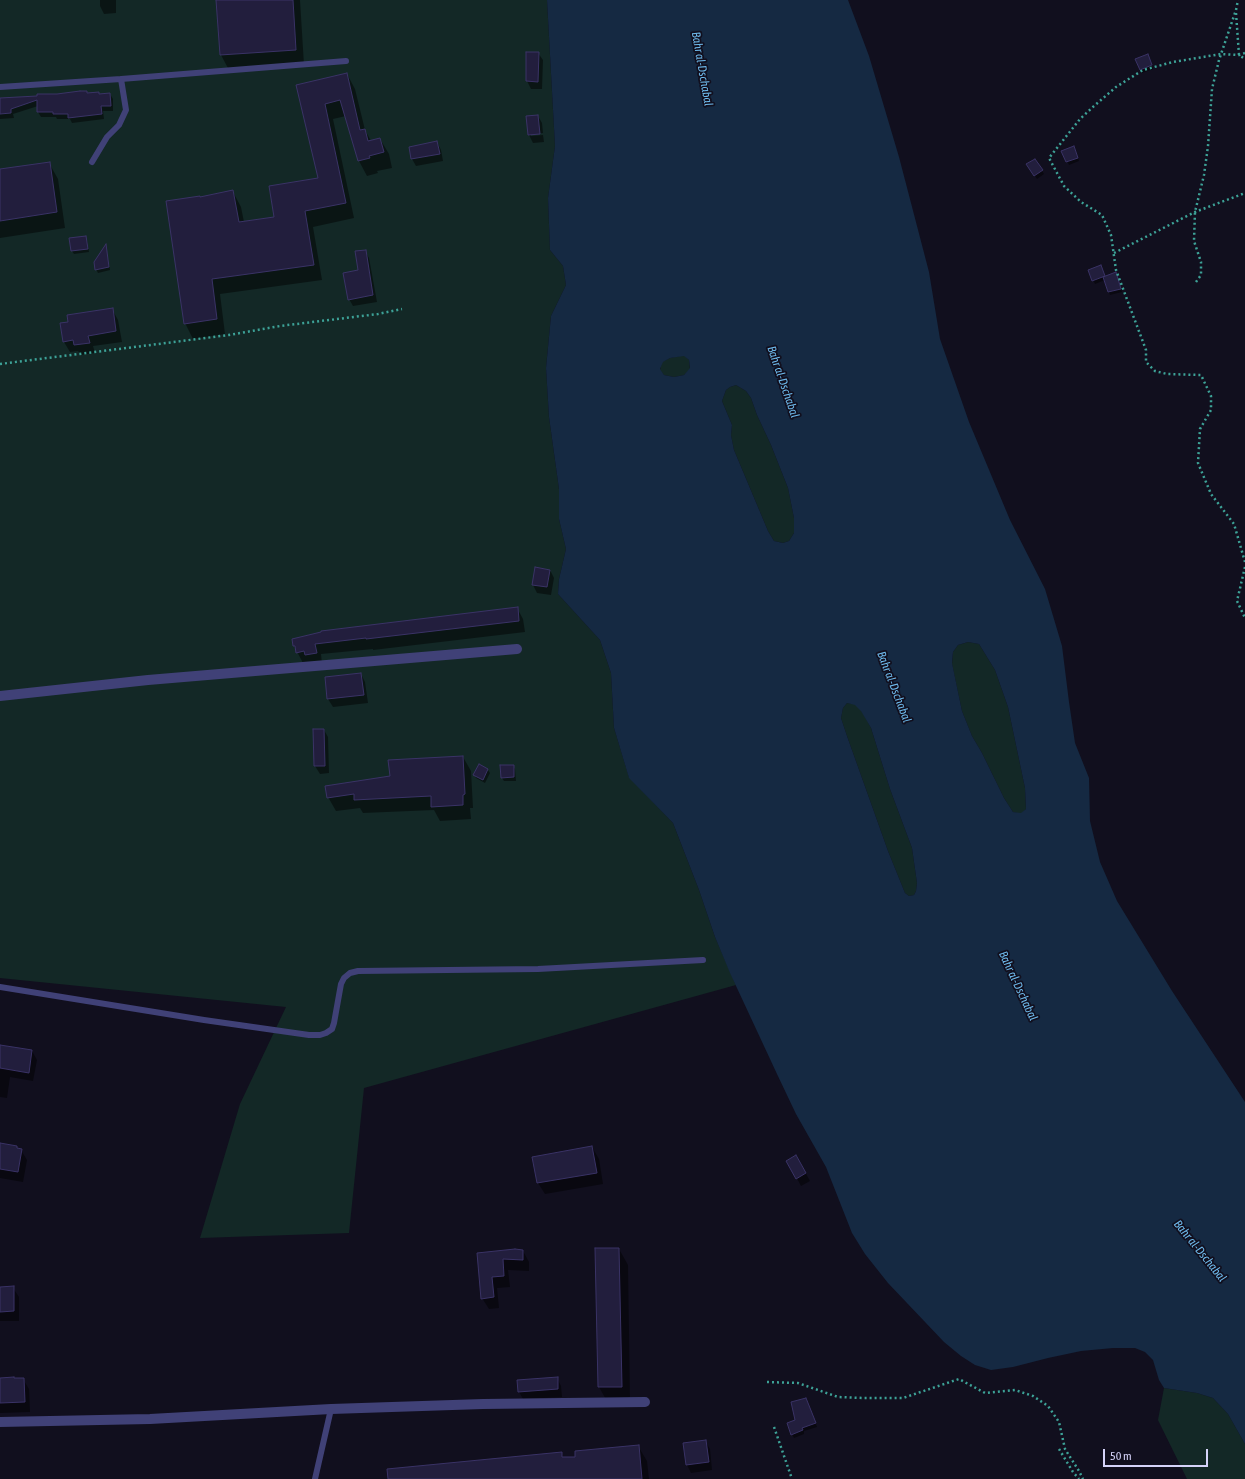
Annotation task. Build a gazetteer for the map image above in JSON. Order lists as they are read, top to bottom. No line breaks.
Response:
{"water":["Bahr al-Dschabal"],"scale_bar":"50 m"}
